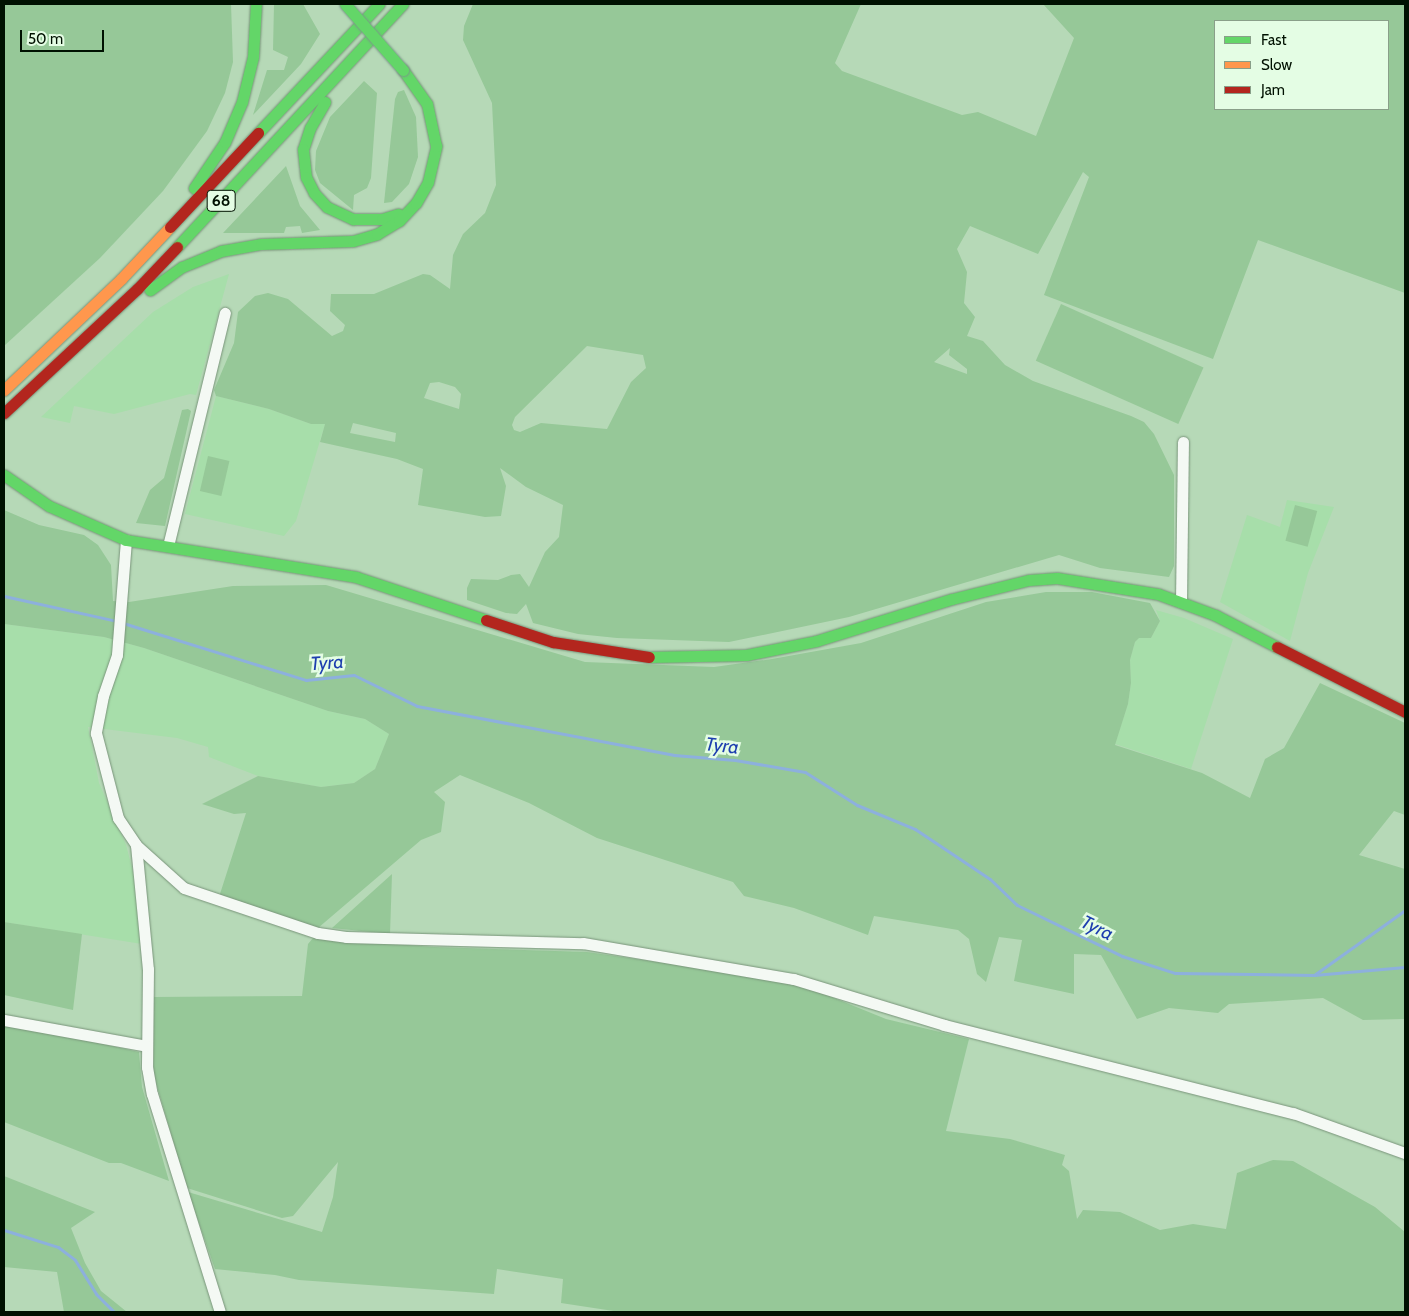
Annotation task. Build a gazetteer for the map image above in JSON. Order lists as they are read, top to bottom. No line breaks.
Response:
{"streets":{"main road":["68"]},"water":["Tyra"],"legend":["Fast","Slow","Jam"],"scale_bar":"50 m"}
